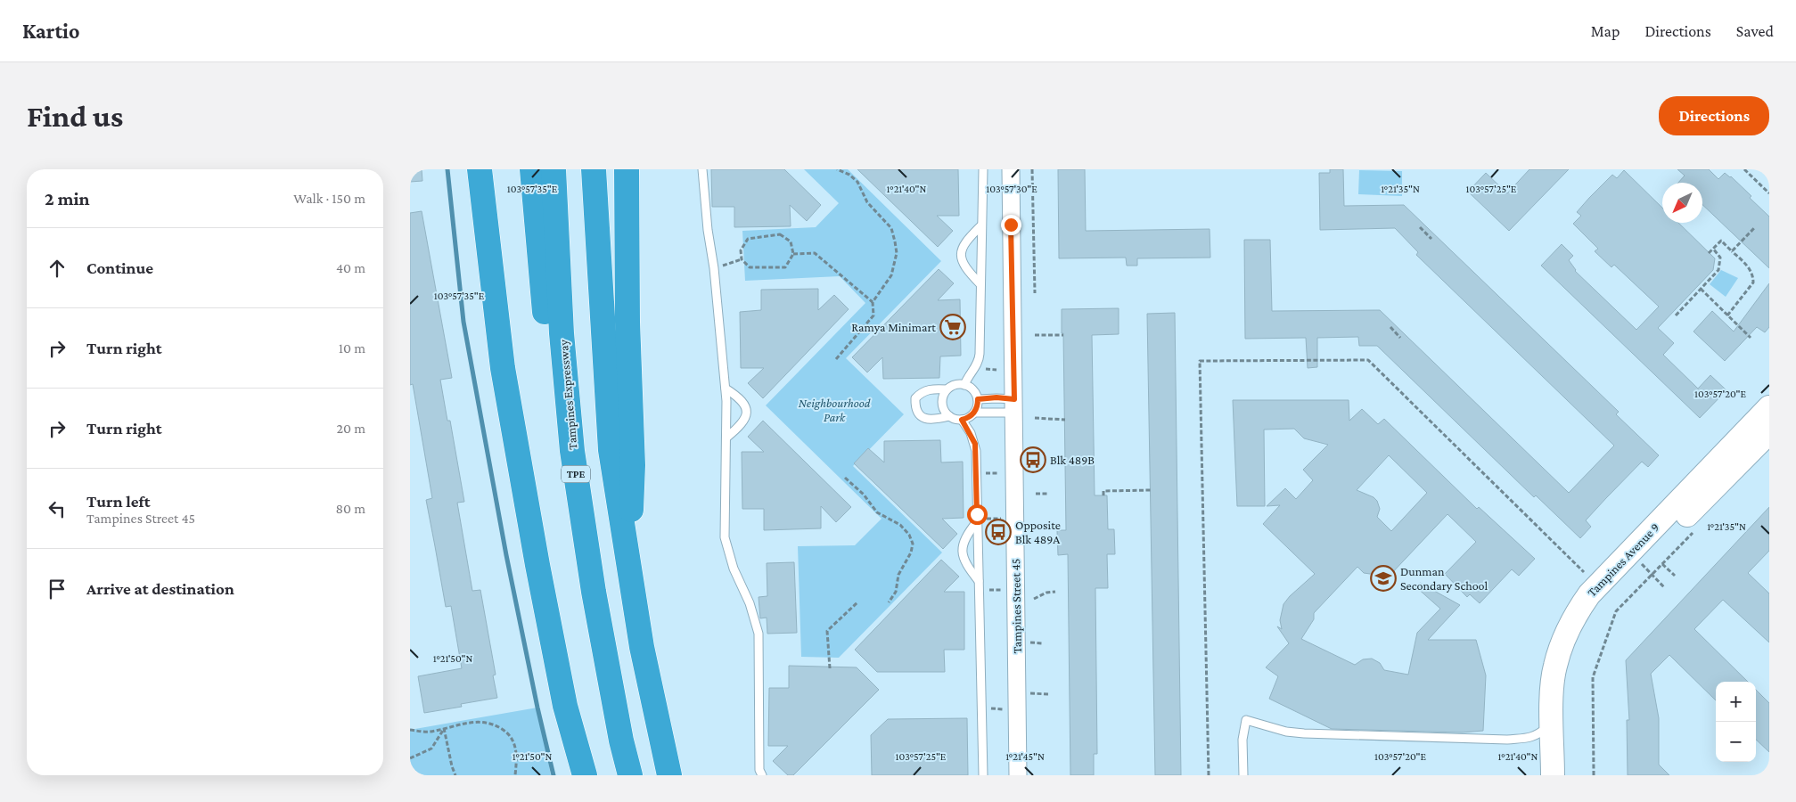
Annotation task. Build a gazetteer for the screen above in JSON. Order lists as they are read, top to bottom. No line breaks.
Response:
{"streets":{"highway":["Tampines Expressway","TPE"],"main road":["Tampines Avenue 9"],"street":["Tampines Street 45"]},"parks":["Neighbourhood Park"],"places":{"supermarket":["Ramya Minimart"],"bus stop":["Blk 489B","Opposite Blk 489A"],"school or university":["Dunman Secondary School"]},"north":"bottom left","page":{"header":"Kartio","nav":["Map","Directions","Saved"],"buttons":"Directions","title":"Find us","heading":["2 min","Walk · 150 m"],"list":[["Continue","40 m"],["Turn right","10 m"],["Turn right","20 m"],["Turn left","Tampines Street 45","80 m"],"Arrive at destination"],"map_buttons":["+","−"]},"coordinates":["1°21'40\"N","1°21'35\"N","103°57'30\"E","103°57'25\"E","103°57'35\"E","103°57'20\"E","1°21'50\"N","1°21'45\"N"]}
